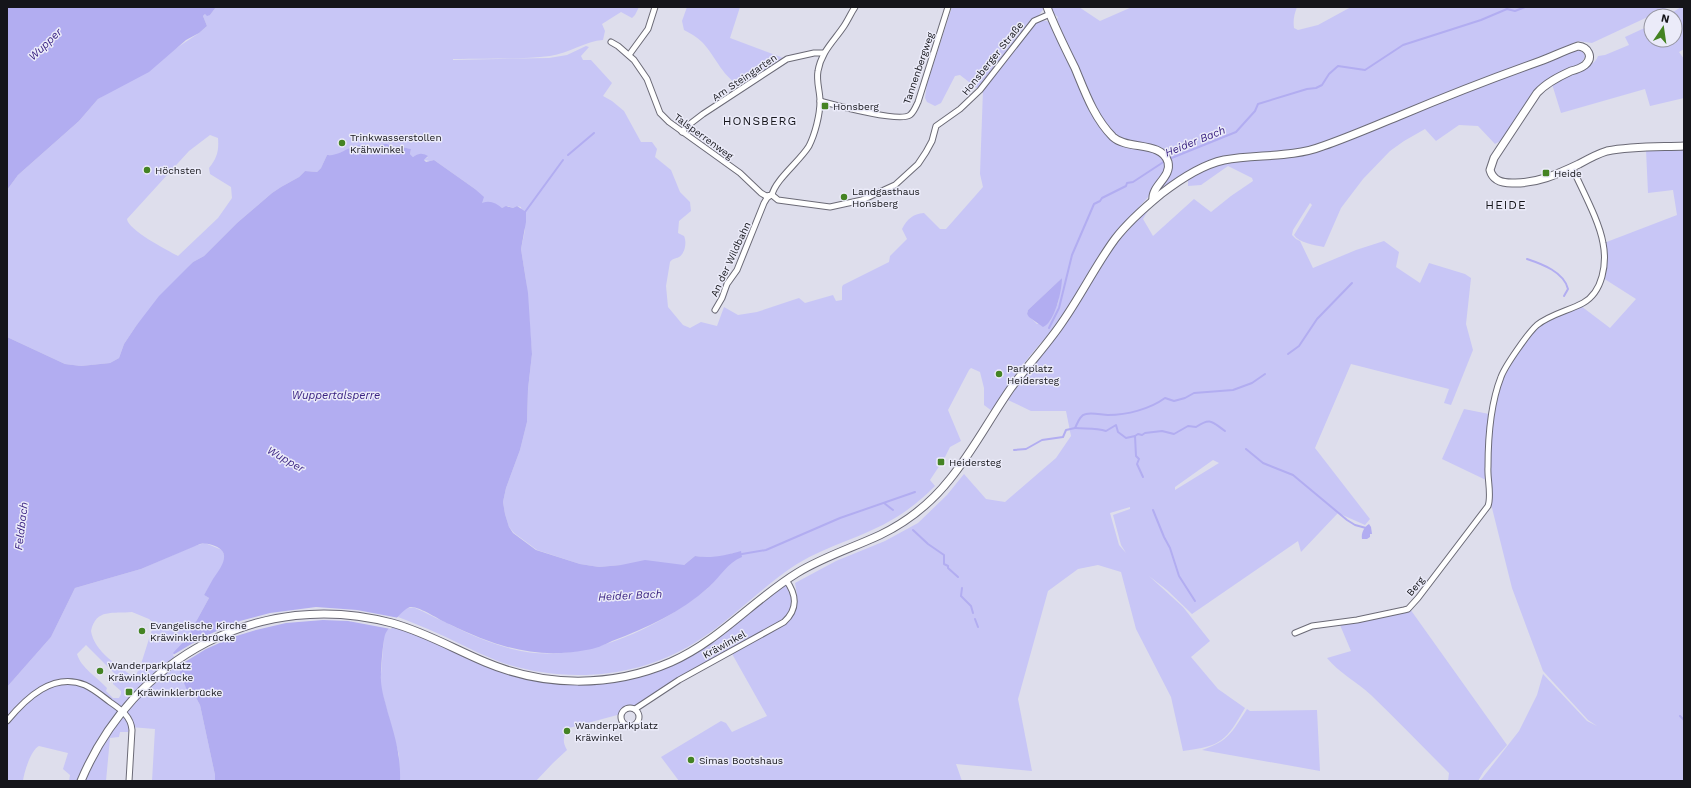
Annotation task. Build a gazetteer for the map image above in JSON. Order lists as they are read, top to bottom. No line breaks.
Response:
{"streets":{"street":["Honsberger Straße","Tannenbergweg","Am Steingarten","Talsperrenweg","An der Wildbahn","Berg","Kräwinkel"]},"crossings":[["Honsberger Straße","Talsperrenweg"],["Honsberger Straße","An der Wildbahn"],["Am Steingarten","Talsperrenweg"],["Talsperrenweg","An der Wildbahn"]],"districts":["HONSBERG","HEIDE"],"water":["Wupper","Heider Bach","Wuppertalsperre","Feldbach"],"places":{"transit":["Honsberg","Heide","Heidersteg","Kräwinklerbrücke"],"other":["Trinkwasserstollen Krähwinkel","Höchsten","Landgasthaus Honsberg","Parkplatz Heidersteg","Evangelische Kirche Kräwinklerbrücke","Wanderparkplatz Kräwinklerbrücke","Wanderparkplatz Kräwinkel","Simas Bootshaus"]},"north":"top"}
